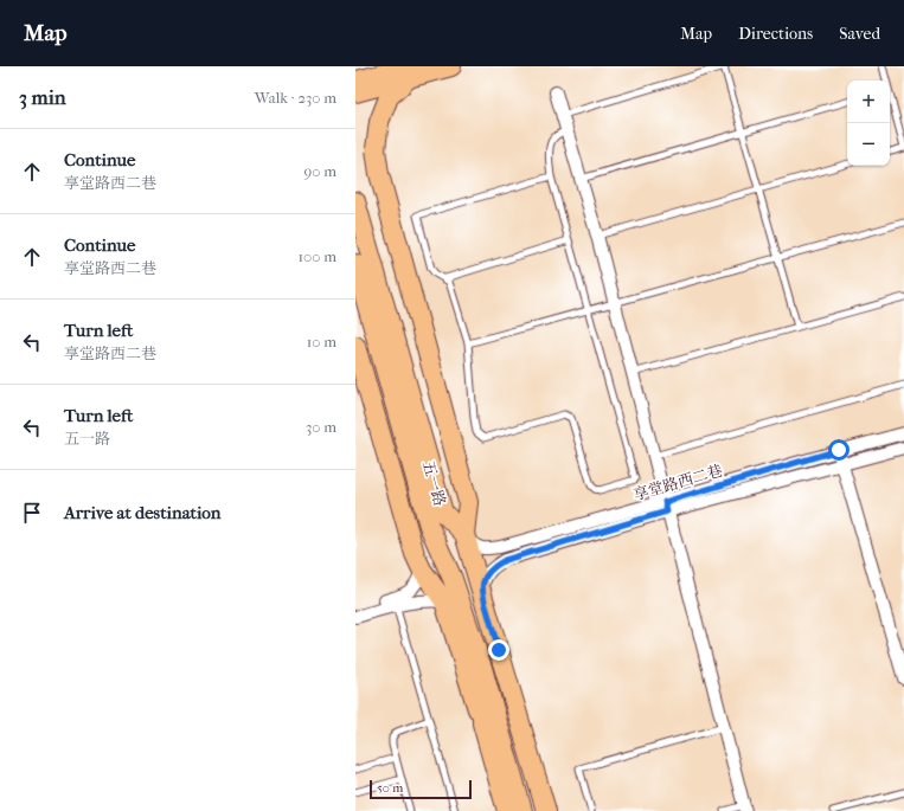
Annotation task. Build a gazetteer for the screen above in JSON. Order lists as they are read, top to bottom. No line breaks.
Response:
{"streets":{"main road":["五一路"],"street":["享堂路西二巷"]},"crossings":[["享堂路西二巷","五一路"]],"scale_bar":"50 m","page":{"header":"Map","nav":["Map","Directions","Saved"],"heading":["3 min","Walk · 230 m"],"map_buttons":["+","−"],"list":[["Continue","享堂路西二巷","90 m"],["Continue","享堂路西二巷","100 m"],["Turn left","享堂路西二巷","10 m"],["Turn left","五一路","30 m"],"Arrive at destination"],"scale":"50 m"}}
